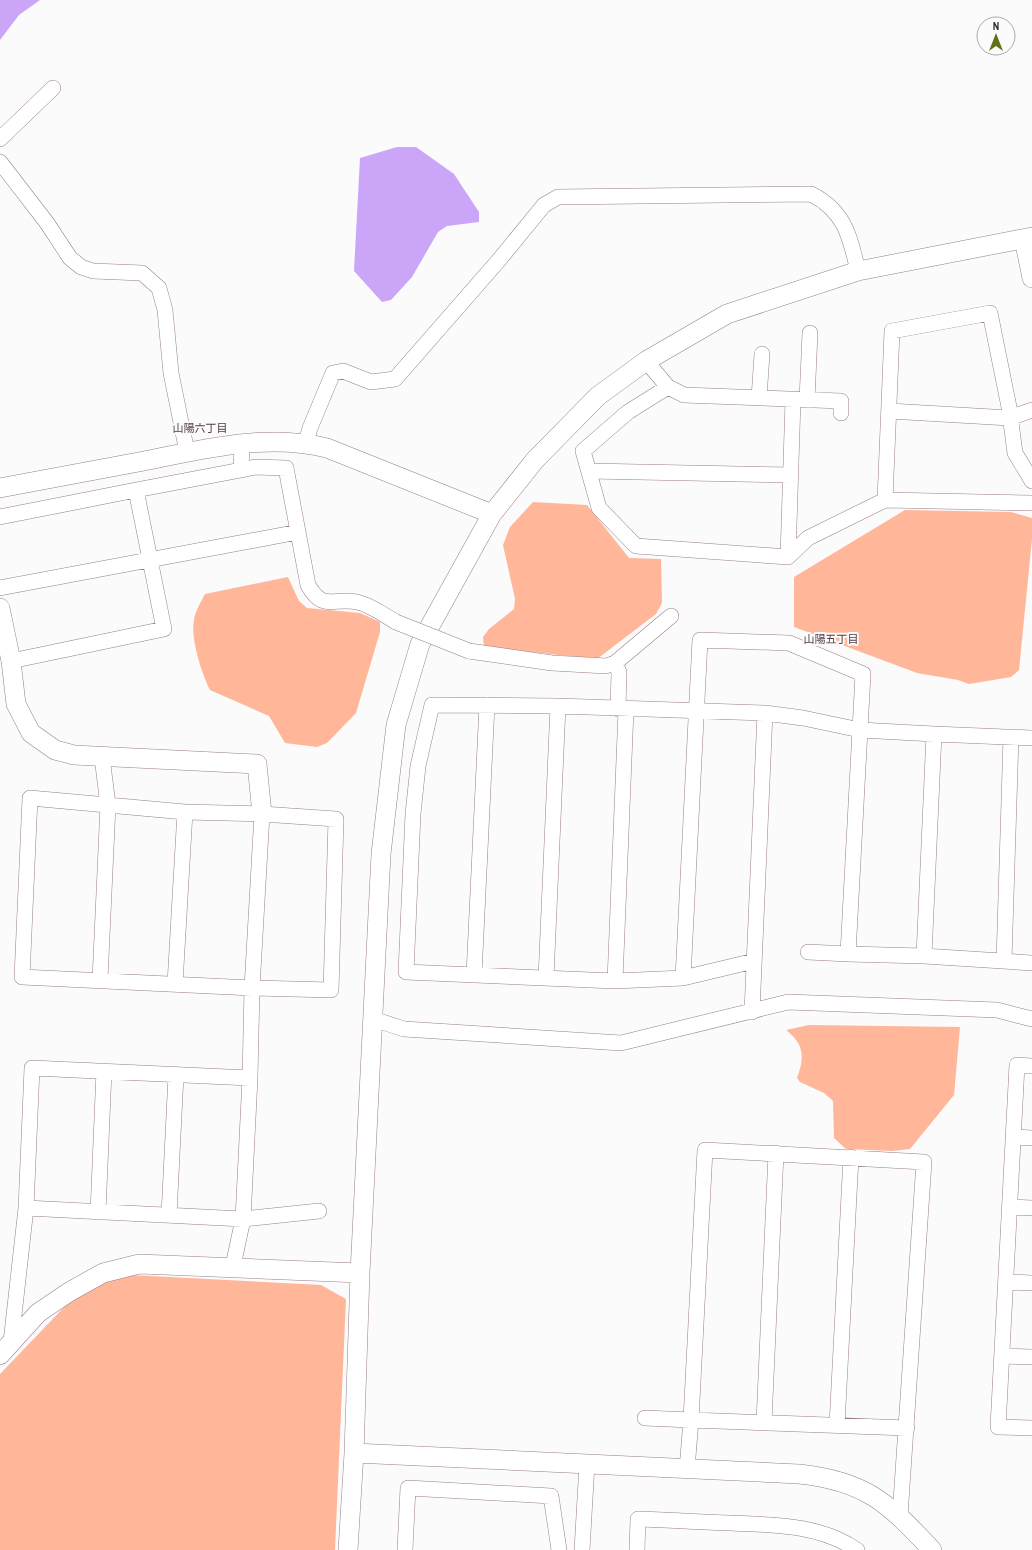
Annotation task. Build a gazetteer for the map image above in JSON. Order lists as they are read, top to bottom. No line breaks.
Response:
{"districts":["山陽六丁目","山陽五丁目"],"north":"top"}
